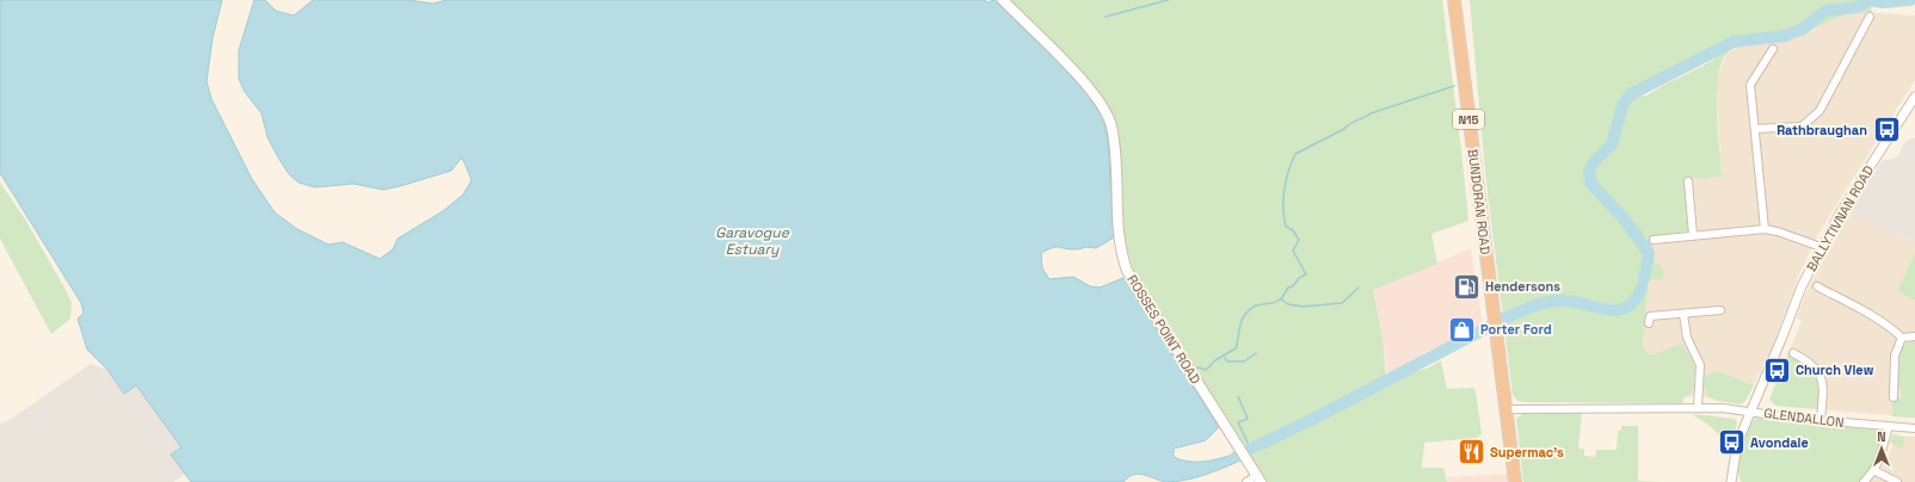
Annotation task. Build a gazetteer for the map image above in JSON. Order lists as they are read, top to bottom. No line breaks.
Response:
{"streets":{"highway":["N15","BUNDORAN ROAD"],"main road":["ROSSES POINT ROAD"],"street":["BALLYTIVNAN ROAD","GLENDALLON"]},"crossings":[["N15","BUNDORAN ROAD"],["N15","GLENDALLON"],["BUNDORAN ROAD","GLENDALLON"],["BALLYTIVNAN ROAD","GLENDALLON"]],"water":["Garavogue Estuary"],"places":{"bus stop":["Rathbraughan","Church View","Avondale"],"fuel station":["Hendersons"],"shop":["Porter Ford"],"restaurant":["Supermac's"]},"north":"top"}
